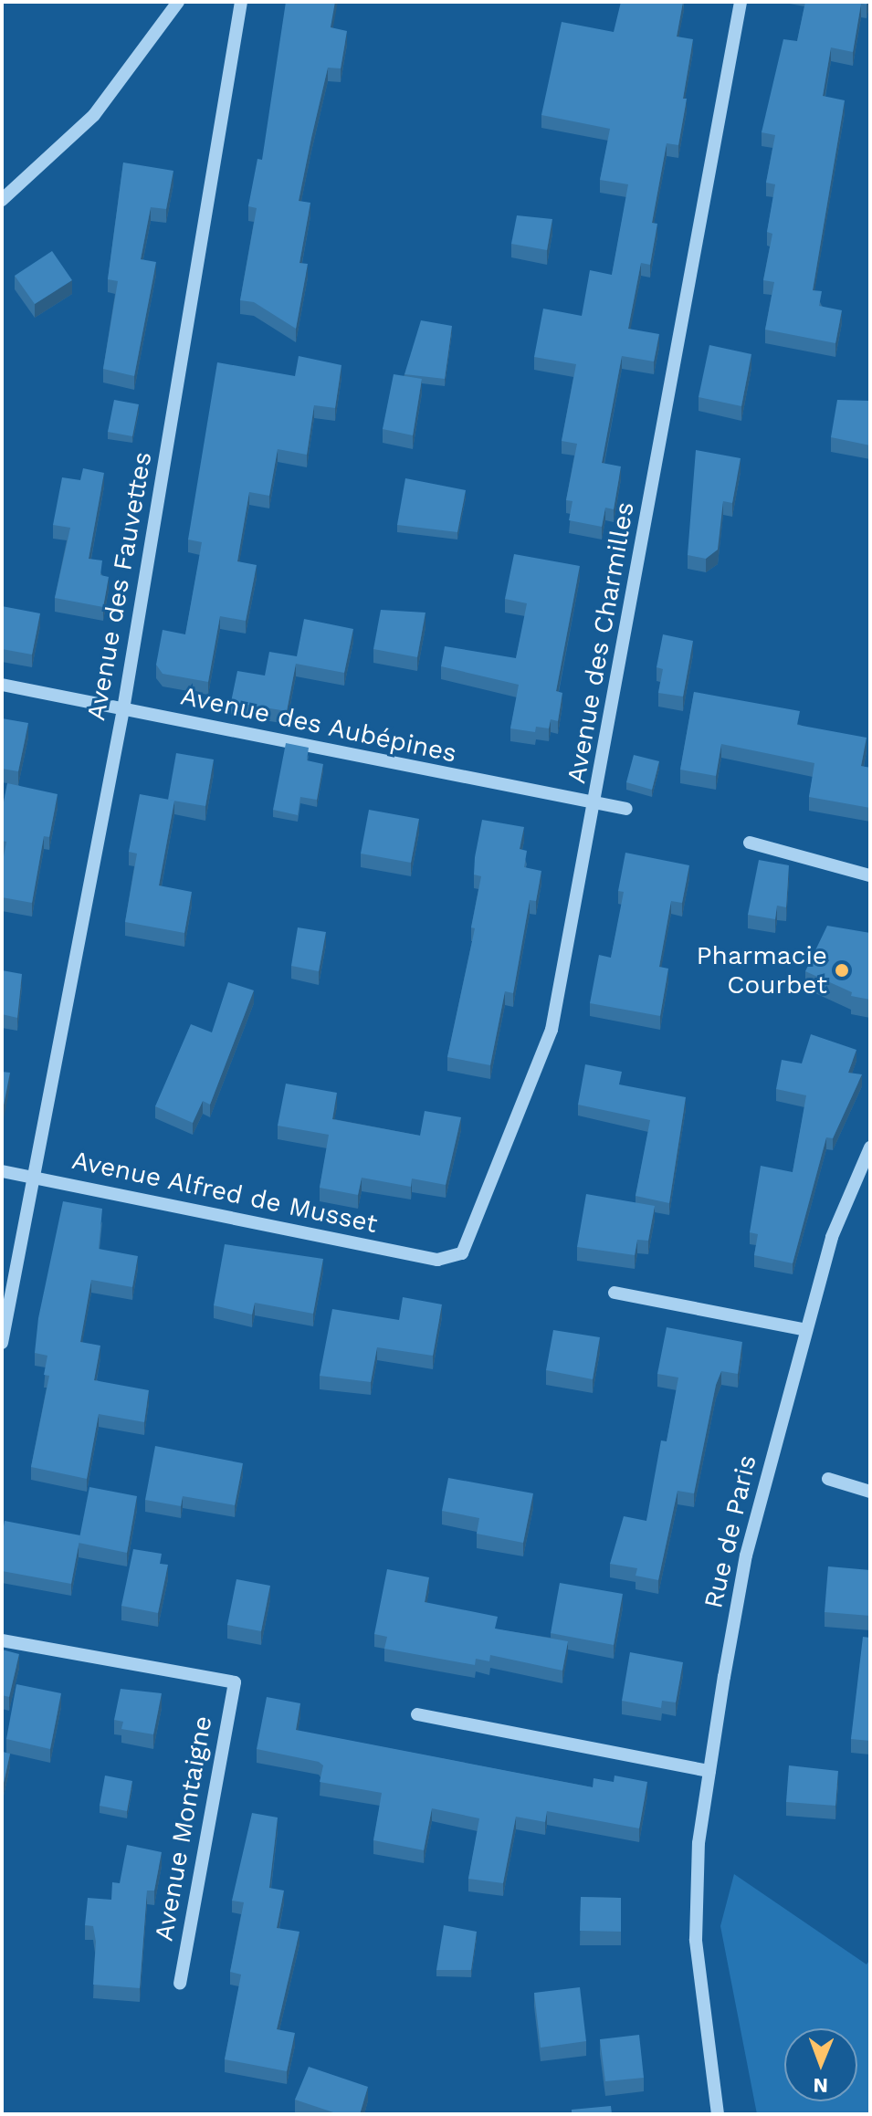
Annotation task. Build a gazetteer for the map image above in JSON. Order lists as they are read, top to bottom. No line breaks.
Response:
{"streets":{"street":["Avenue des Fauvettes","Avenue des Charmilles","Avenue des Aubépines","Avenue Alfred de Musset","Rue de Paris","Avenue Montaigne"]},"crossings":[["Avenue des Fauvettes","Avenue des Aubépines"],["Avenue des Fauvettes","Avenue Alfred de Musset"],["Avenue des Charmilles","Avenue des Aubépines"],["Avenue des Charmilles","Avenue Alfred de Musset"]],"places":["Pharmacie Courbet"],"north":"bottom"}
